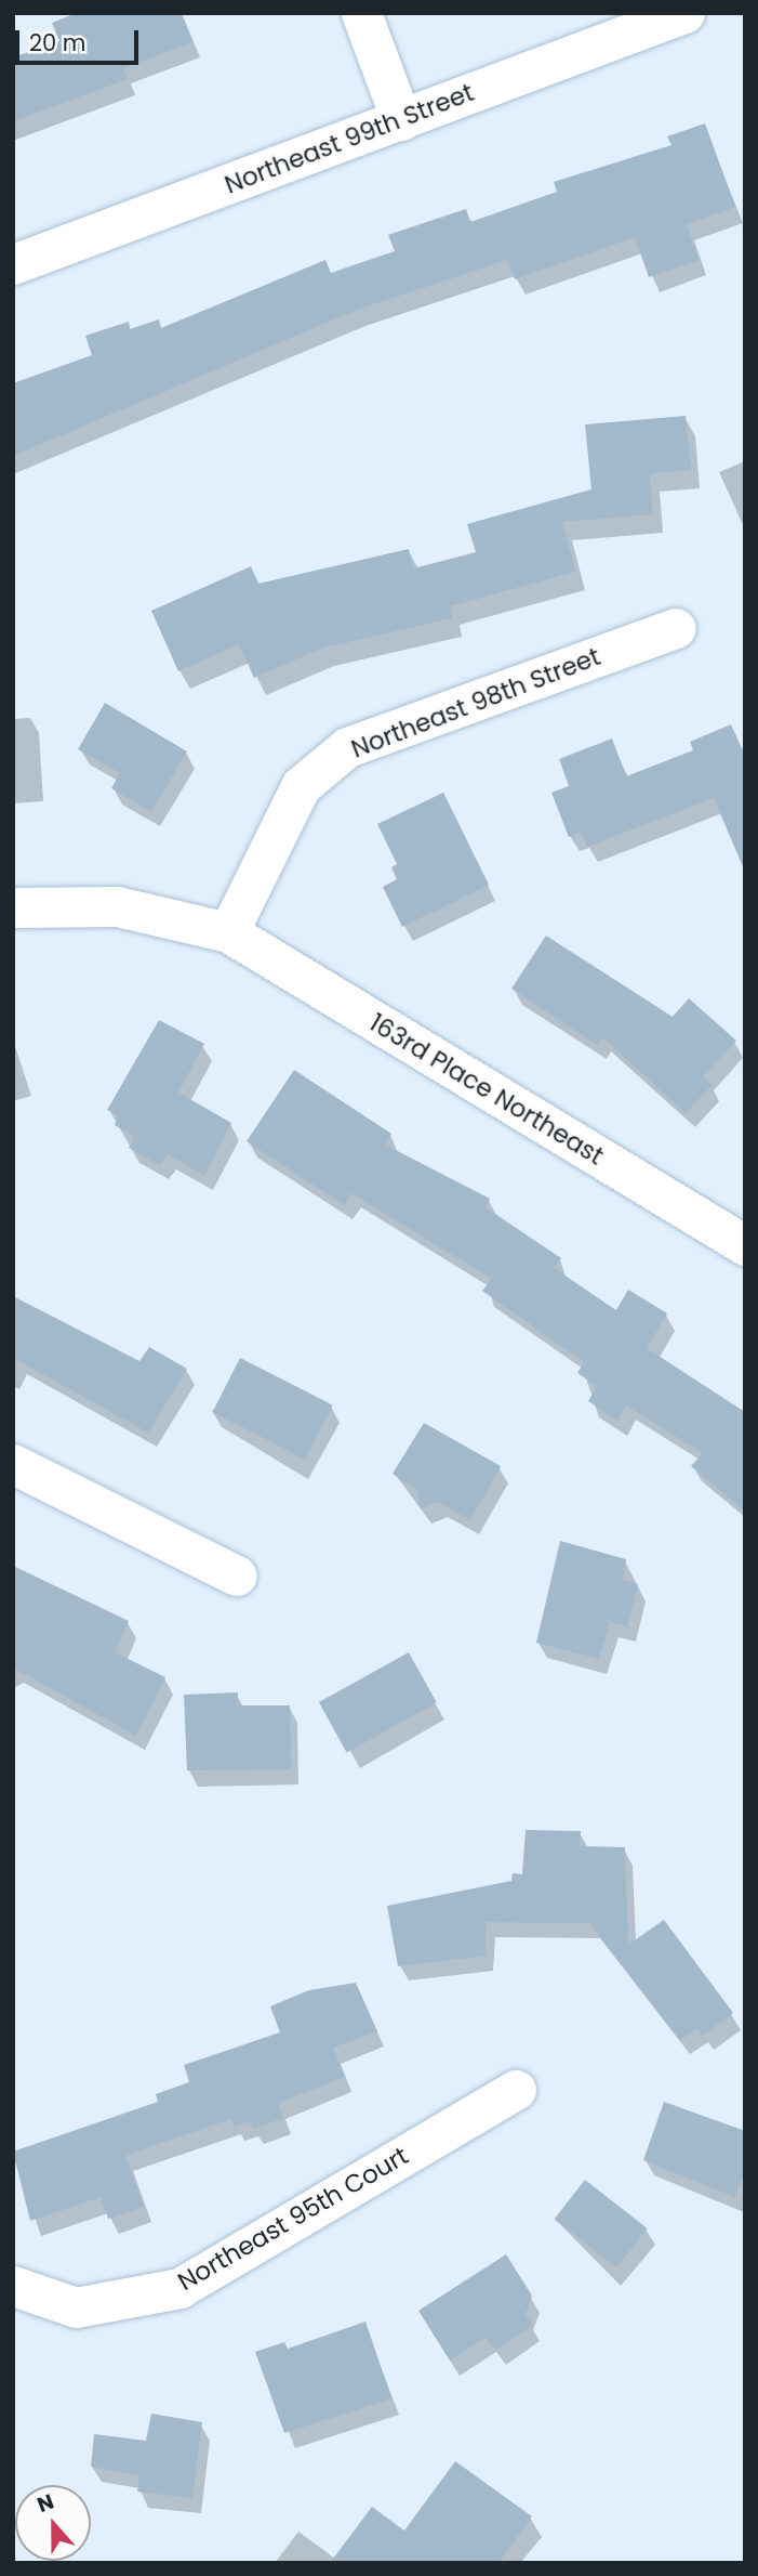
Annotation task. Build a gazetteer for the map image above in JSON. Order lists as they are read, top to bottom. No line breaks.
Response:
{"streets":{"street":["Northeast 99th Street","Northeast 98th Street","163rd Place Northeast","Northeast 95th Court"]},"crossings":[["Northeast 98th Street","163rd Place Northeast"]],"scale_bar":"20 m","north":"top"}
